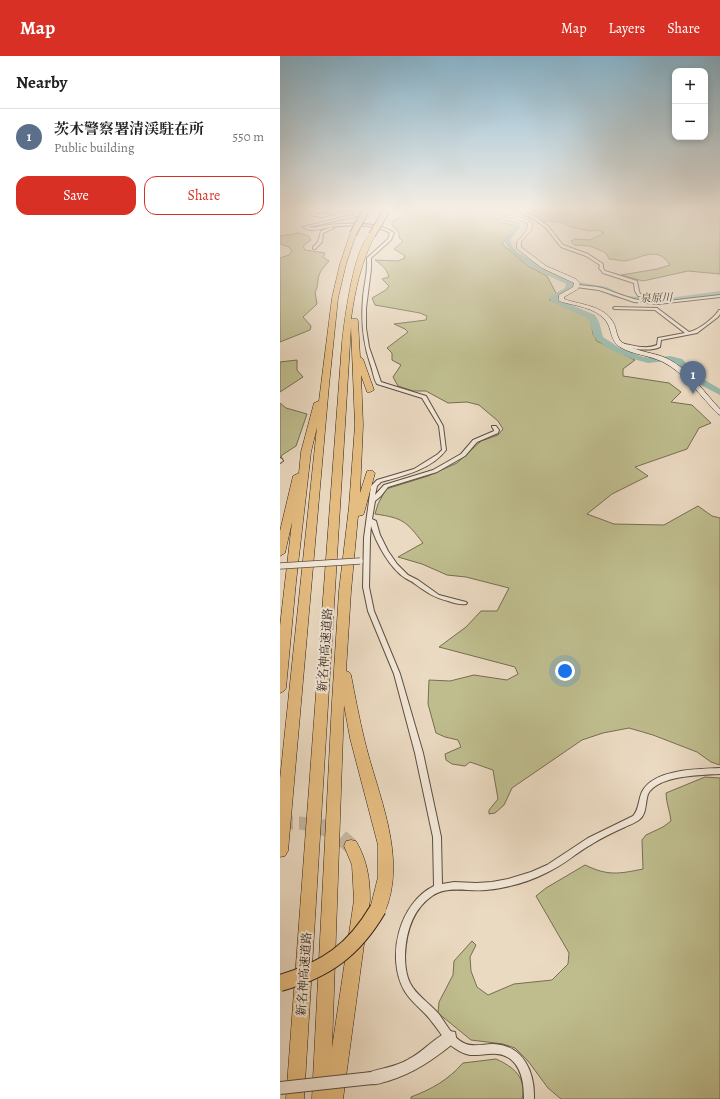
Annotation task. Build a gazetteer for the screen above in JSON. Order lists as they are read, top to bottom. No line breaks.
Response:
{"streets":{"highway":["新名神高速道路"]},"water":["泉原川"],"page":{"header":"Map","nav":["Map","Layers","Share"],"heading":"Nearby","map_buttons":["+","−"],"list":[{"mark":"1","name":"茨木警察署清渓駐在所","note":"Public building","value":"550 m"}],"buttons":["Save","Share"],"pins":"1"}}
